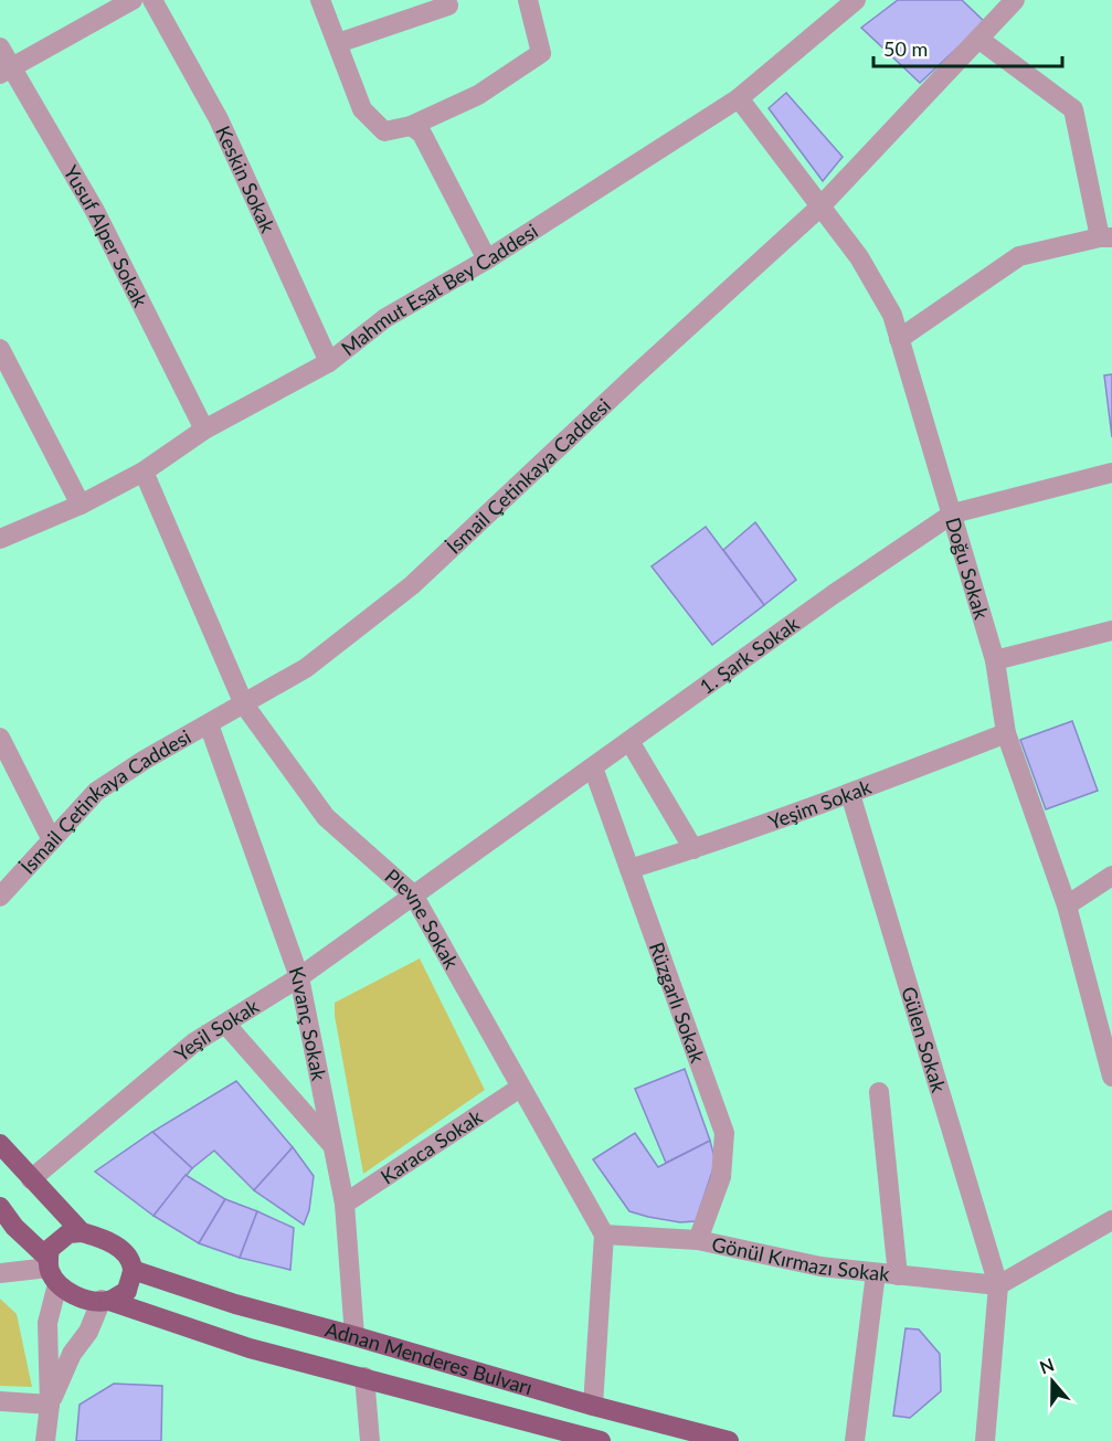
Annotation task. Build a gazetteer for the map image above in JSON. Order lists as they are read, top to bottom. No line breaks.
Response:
{"streets":{"main road":["Adnan Menderes Bulvarı"],"street":["Keskin Sokak","Yusuf Alper Sokak","Mahmut Esat Bey Caddesi","İsmail Çetinkaya Caddesi","Doğu Sokak","1. Şark Sokak","Yeşim Sokak","Plevne Sokak","Rüzgarlı Sokak","Kıvanç Sokak","Yeşil Sokak","Gülen Sokak","Karaca Sokak","Gönül Kırmazı Sokak"]},"crossings":[["Keskin Sokak","Mahmut Esat Bey Caddesi"],["Yusuf Alper Sokak","Mahmut Esat Bey Caddesi"],["Mahmut Esat Bey Caddesi","Doğu Sokak"],["Mahmut Esat Bey Caddesi","Plevne Sokak"],["İsmail Çetinkaya Caddesi","Doğu Sokak"],["İsmail Çetinkaya Caddesi","Plevne Sokak"],["İsmail Çetinkaya Caddesi","Kıvanç Sokak"],["Doğu Sokak","1. Şark Sokak"],["Doğu Sokak","Yeşim Sokak"],["1. Şark Sokak","Plevne Sokak"],["1. Şark Sokak","Rüzgarlı Sokak"],["1. Şark Sokak","Yeşil Sokak"],["Yeşim Sokak","Rüzgarlı Sokak"],["Yeşim Sokak","Gülen Sokak"],["Plevne Sokak","Yeşil Sokak"],["Plevne Sokak","Karaca Sokak"],["Plevne Sokak","Gönül Kırmazı Sokak"],["Rüzgarlı Sokak","Gönül Kırmazı Sokak"],["Kıvanç Sokak","Yeşil Sokak"],["Kıvanç Sokak","Karaca Sokak"],["Kıvanç Sokak","Adnan Menderes Bulvarı"],["Gülen Sokak","Gönül Kırmazı Sokak"]],"scale_bar":"50 m","north":"top"}
